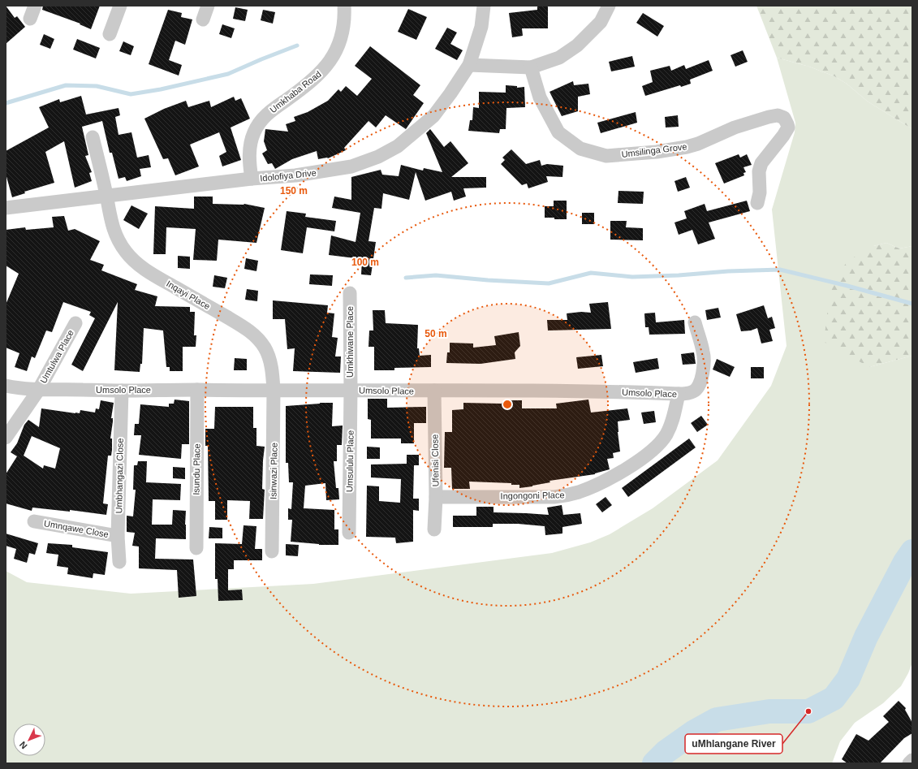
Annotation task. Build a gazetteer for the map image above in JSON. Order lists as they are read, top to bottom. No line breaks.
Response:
{"streets":{"street":["Umkhaba Road","Umsilinga Grove","Idolofiya Drive","Inqayi Place","Umkhiwane Place","Umtulwa Place","Umsolo Place","Ufenisi Close","Umsululu Place","Isundu Place","Isinwazi Place","Umbhangazi Close","Ingongoni Place","Umnqawe Close"]},"crossings":[["Umkhaba Road","Idolofiya Drive"],["Idolofiya Drive","Inqayi Place"],["Inqayi Place","Umsolo Place"],["Inqayi Place","Isinwazi Place"],["Umkhiwane Place","Umsolo Place"],["Umkhiwane Place","Umsululu Place"],["Umtulwa Place","Umsolo Place"],["Umsolo Place","Ufenisi Close"],["Umsolo Place","Umsululu Place"],["Umsolo Place","Isundu Place"],["Umsolo Place","Isinwazi Place"],["Umsolo Place","Umbhangazi Close"],["Umsolo Place","Ingongoni Place"],["Ufenisi Close","Ingongoni Place"],["Umbhangazi Close","Umnqawe Close"]],"places":["uMhlangane River"],"north":"bottom left","rings":["150 m","100 m","50 m"]}
